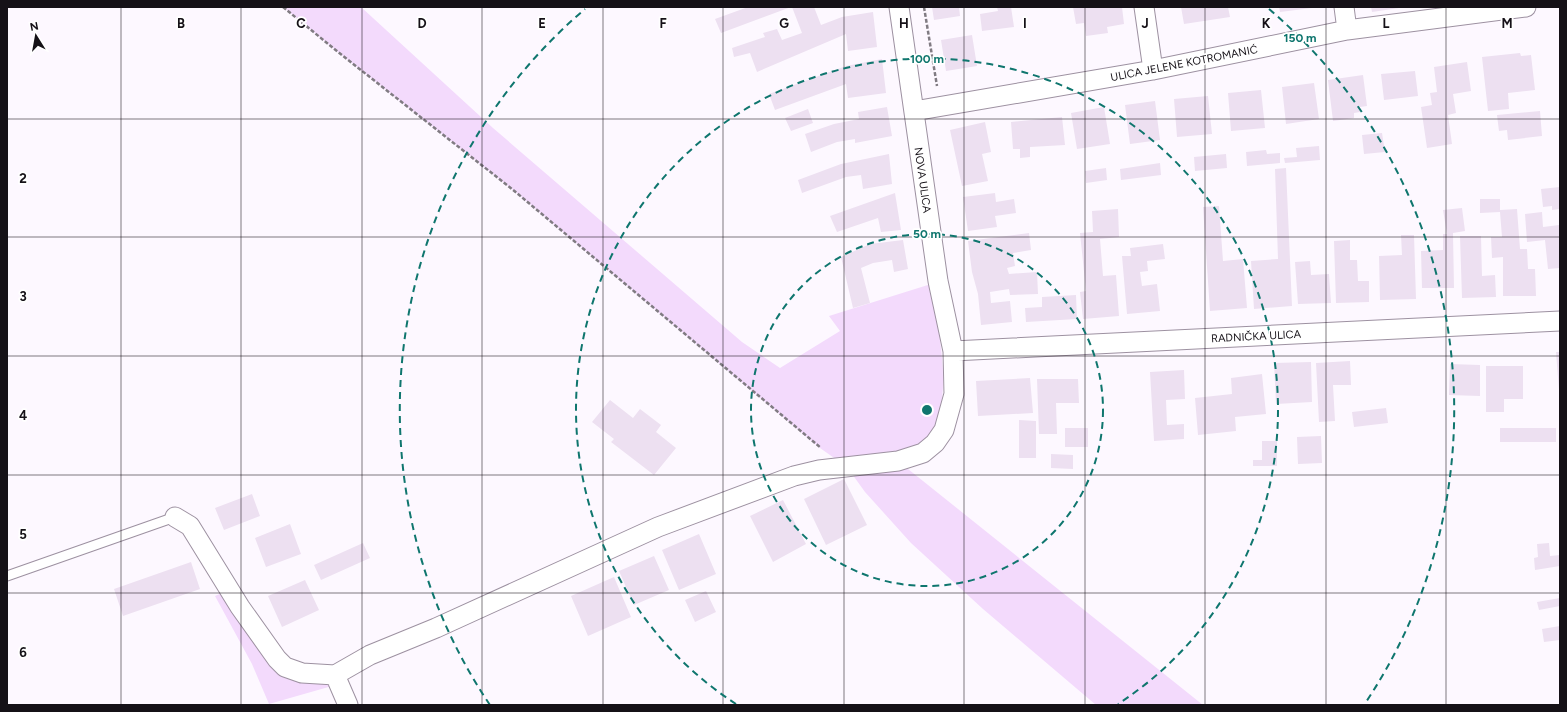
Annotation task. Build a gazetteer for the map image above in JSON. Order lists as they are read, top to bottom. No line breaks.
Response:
{"streets":{"street":["ULICA JELENE KOTROMANIĆ","NOVA ULICA","RADNIČKA ULICA"]},"crossings":[["ULICA JELENE KOTROMANIĆ","NOVA ULICA"],["NOVA ULICA","RADNIČKA ULICA"]],"north":"top","grid":{"columns":["B","C","D","E","F","G","H","I","J","K","L","M"],"rows":["2","3","4","5","6"]},"rings":["150 m","100 m","50 m"]}
